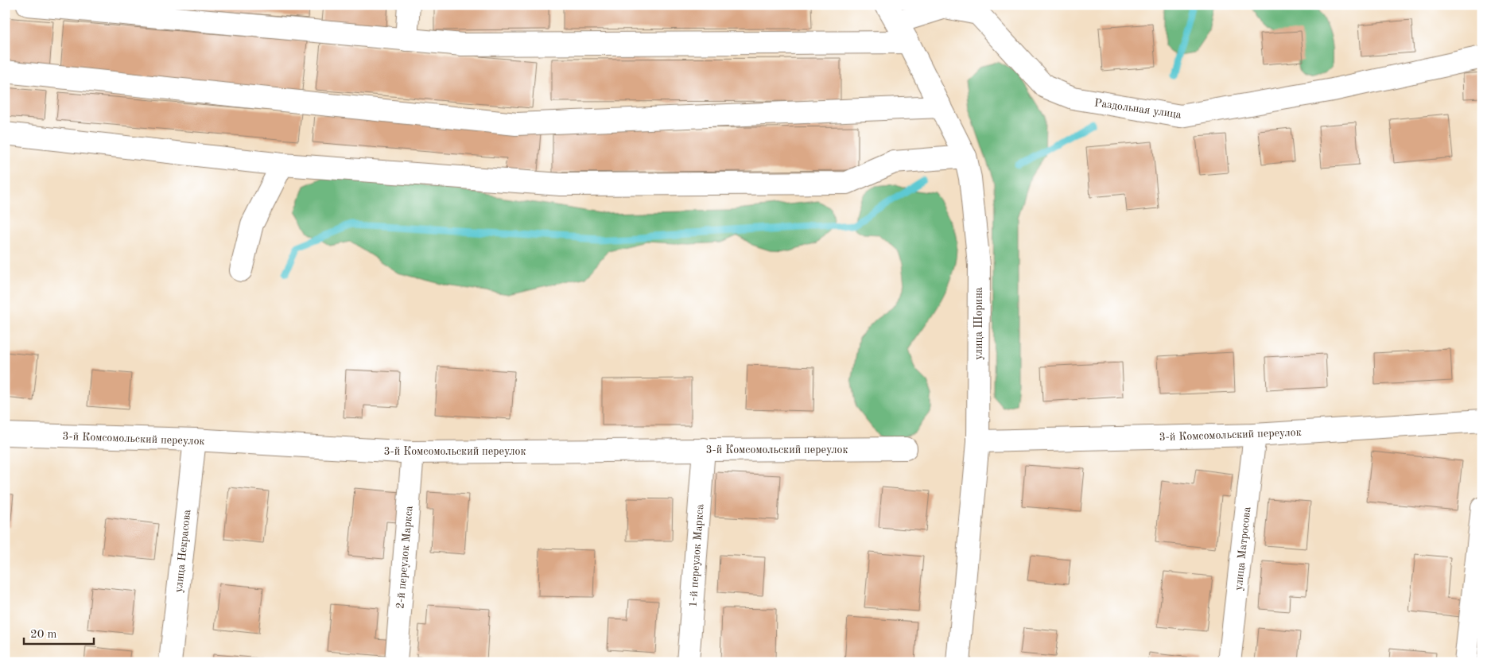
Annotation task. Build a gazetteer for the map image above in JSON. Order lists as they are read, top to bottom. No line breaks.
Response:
{"streets":{"street":["Раздольная улица","улица Шорина","3-й Комсомольский переулок","улица Матросова","улица Некрасова","1-й переулок Маркса","2-й переулок Маркса"]},"crossings":[["Раздольная улица","улица Шорина"],["улица Шорина","3-й Комсомольский переулок"],["3-й Комсомольский переулок","улица Матросова"],["3-й Комсомольский переулок","улица Некрасова"],["3-й Комсомольский переулок","1-й переулок Маркса"],["3-й Комсомольский переулок","2-й переулок Маркса"]],"scale_bar":"20 m"}
